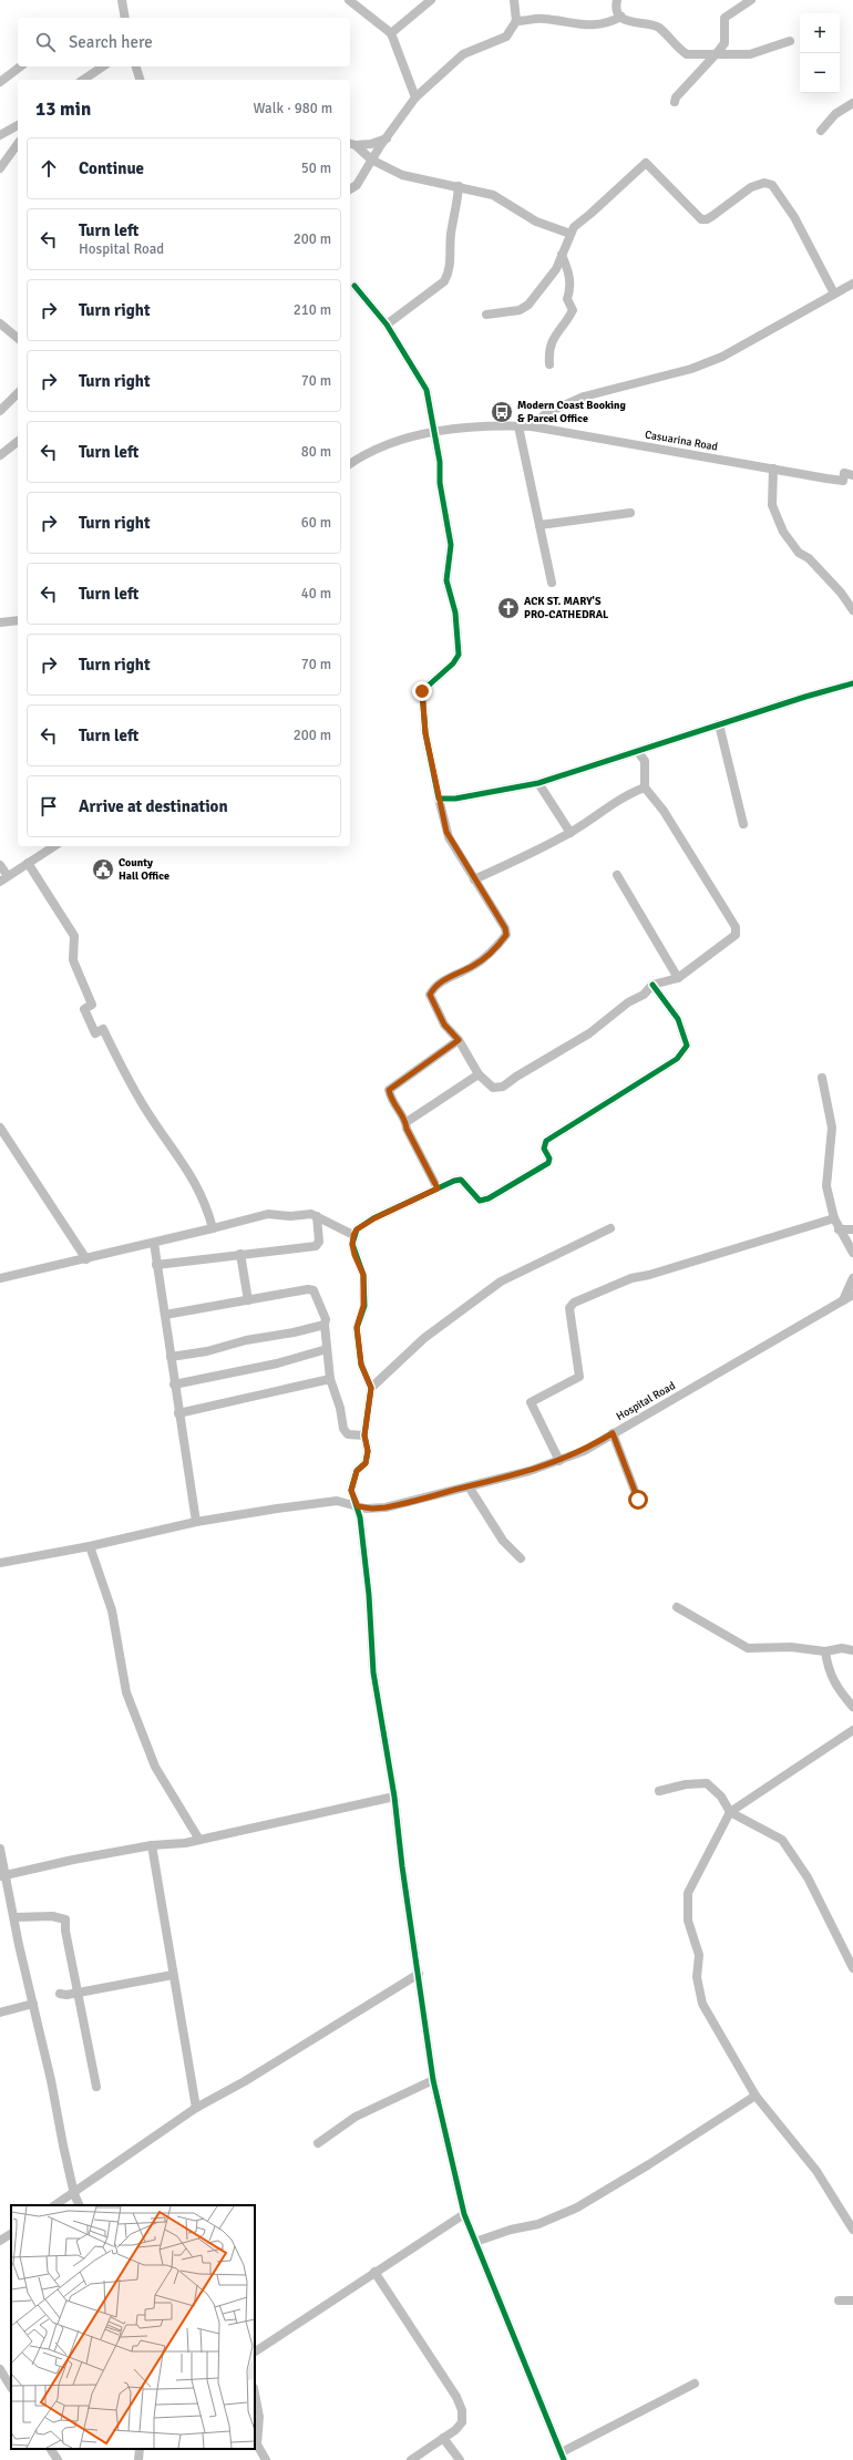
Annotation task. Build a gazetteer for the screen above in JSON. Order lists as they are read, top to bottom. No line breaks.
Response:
{"streets":{"street":["Casuarina Road","Hospital Road"]},"places":{"bus stop":["Modern Coast Booking & Parcel Office"],"church":["ACK ST. MARY'S PRO-CATHEDRAL"],"public building":["County Hall Office"]},"page":{"map_buttons":["+","−"],"search":"Search here","heading":["13 min","Walk · 980 m"],"list":[["Continue","50 m"],["Turn left","Hospital Road","200 m"],["Turn right","210 m"],["Turn right","70 m"],["Turn left","80 m"],["Turn right","60 m"],["Turn left","40 m"],["Turn right","70 m"],["Turn left","200 m"],"Arrive at destination"]}}
